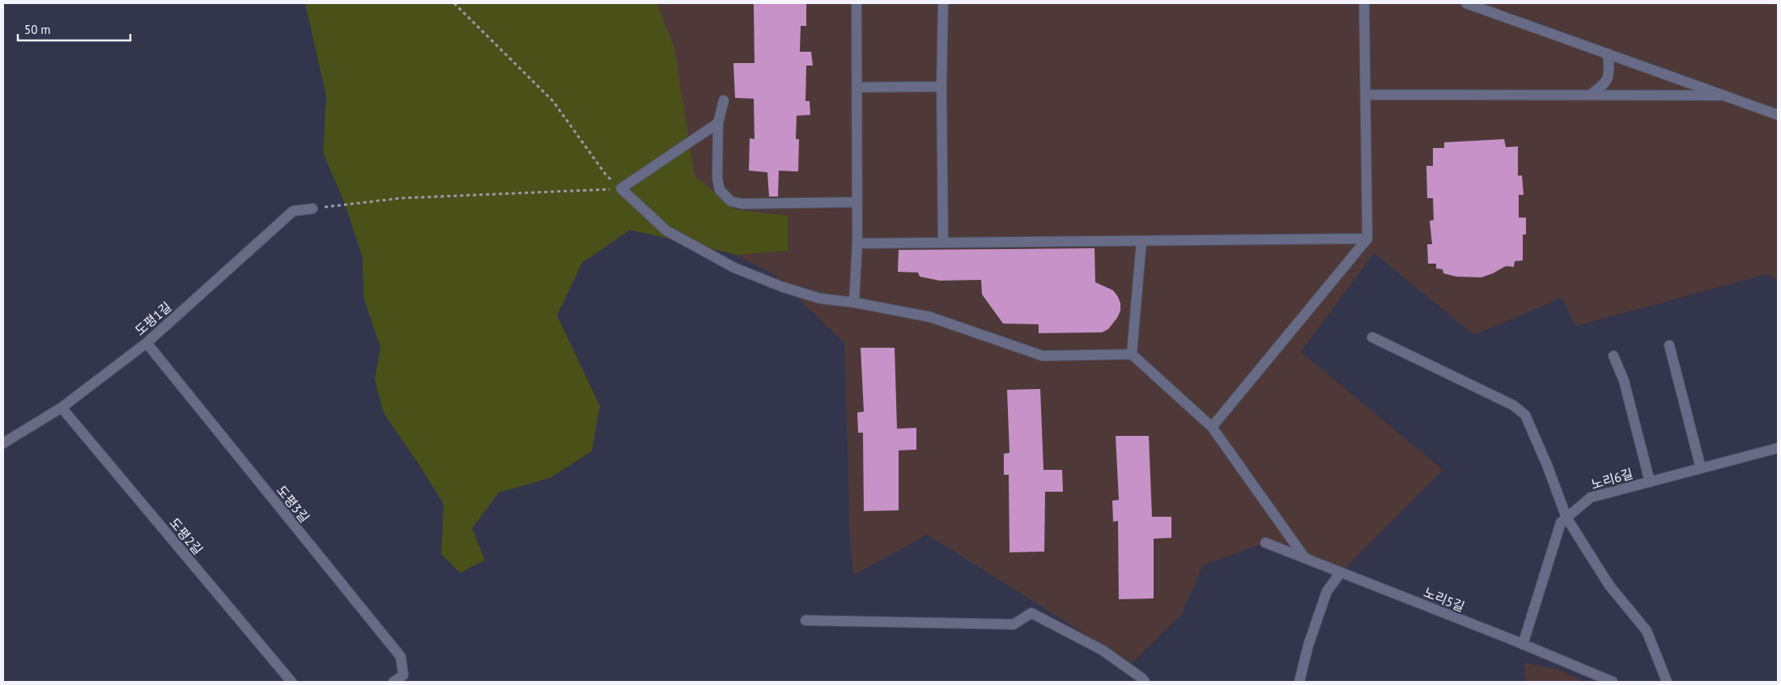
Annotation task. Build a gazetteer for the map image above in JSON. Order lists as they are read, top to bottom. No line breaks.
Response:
{"streets":{"street":["도평1길","노리6길","도평3길","도평2길","노리5길"]},"crossings":[["도평1길","도평3길"],["도평1길","도평2길"],["노리6길","노리5길"]],"scale_bar":"50 m"}
